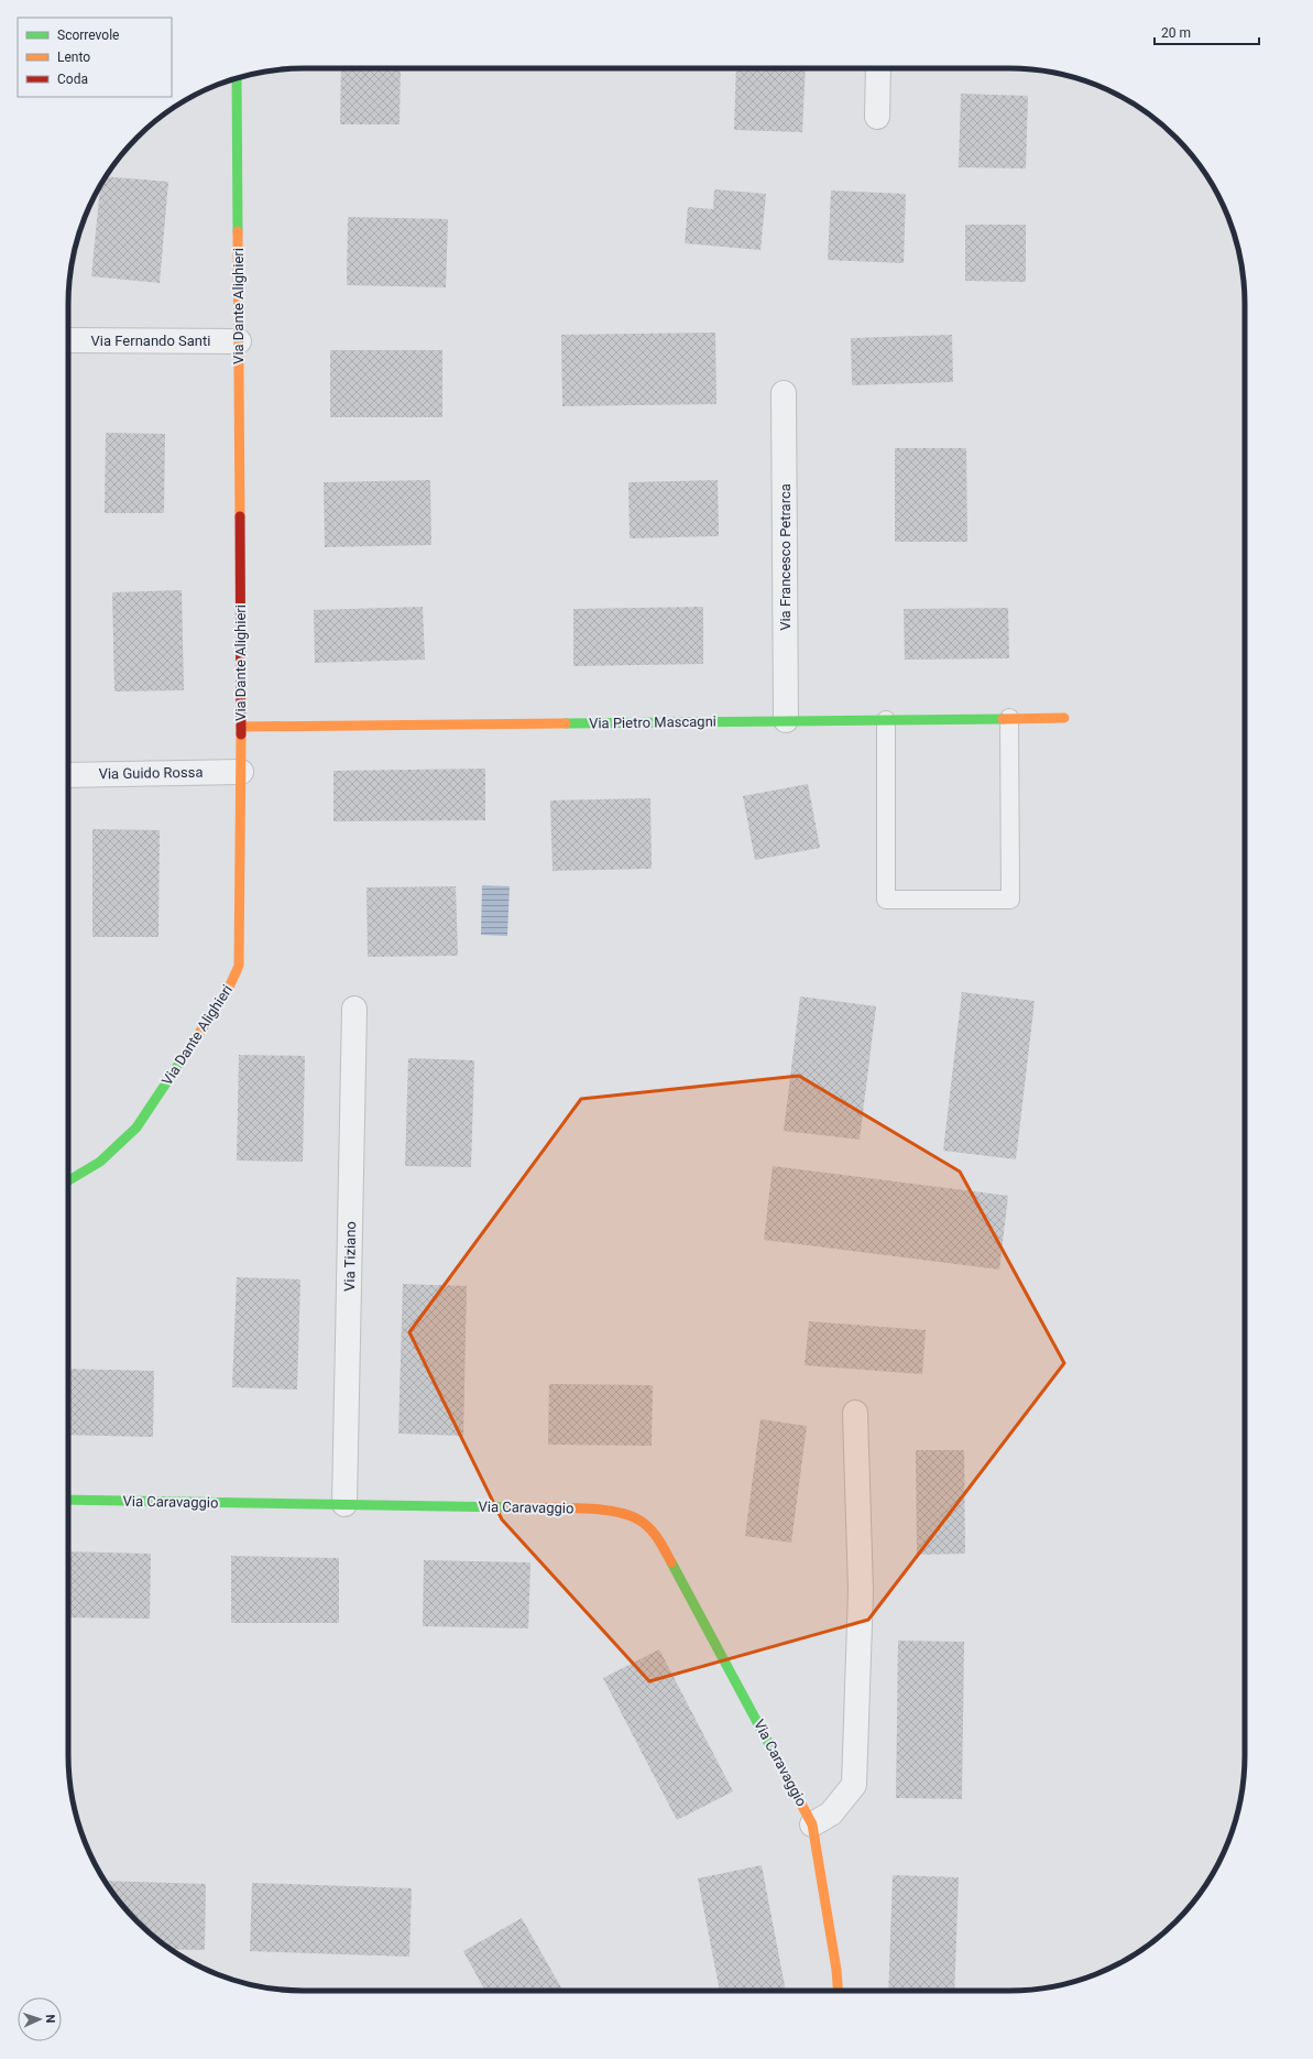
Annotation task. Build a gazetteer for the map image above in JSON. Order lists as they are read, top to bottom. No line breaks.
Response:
{"streets":{"street":["Via Dante Alighieri","Via Fernando Santi","Via Francesco Petrarca","Via Pietro Mascagni","Via Guido Rossa","Via Tiziano","Via Caravaggio"]},"crossings":[["Via Dante Alighieri","Via Fernando Santi"],["Via Dante Alighieri","Via Pietro Mascagni"],["Via Dante Alighieri","Via Guido Rossa"],["Via Francesco Petrarca","Via Pietro Mascagni"],["Via Tiziano","Via Caravaggio"]],"legend":["Scorrevole","Lento","Coda"],"scale_bar":"20 m","north":"right"}
